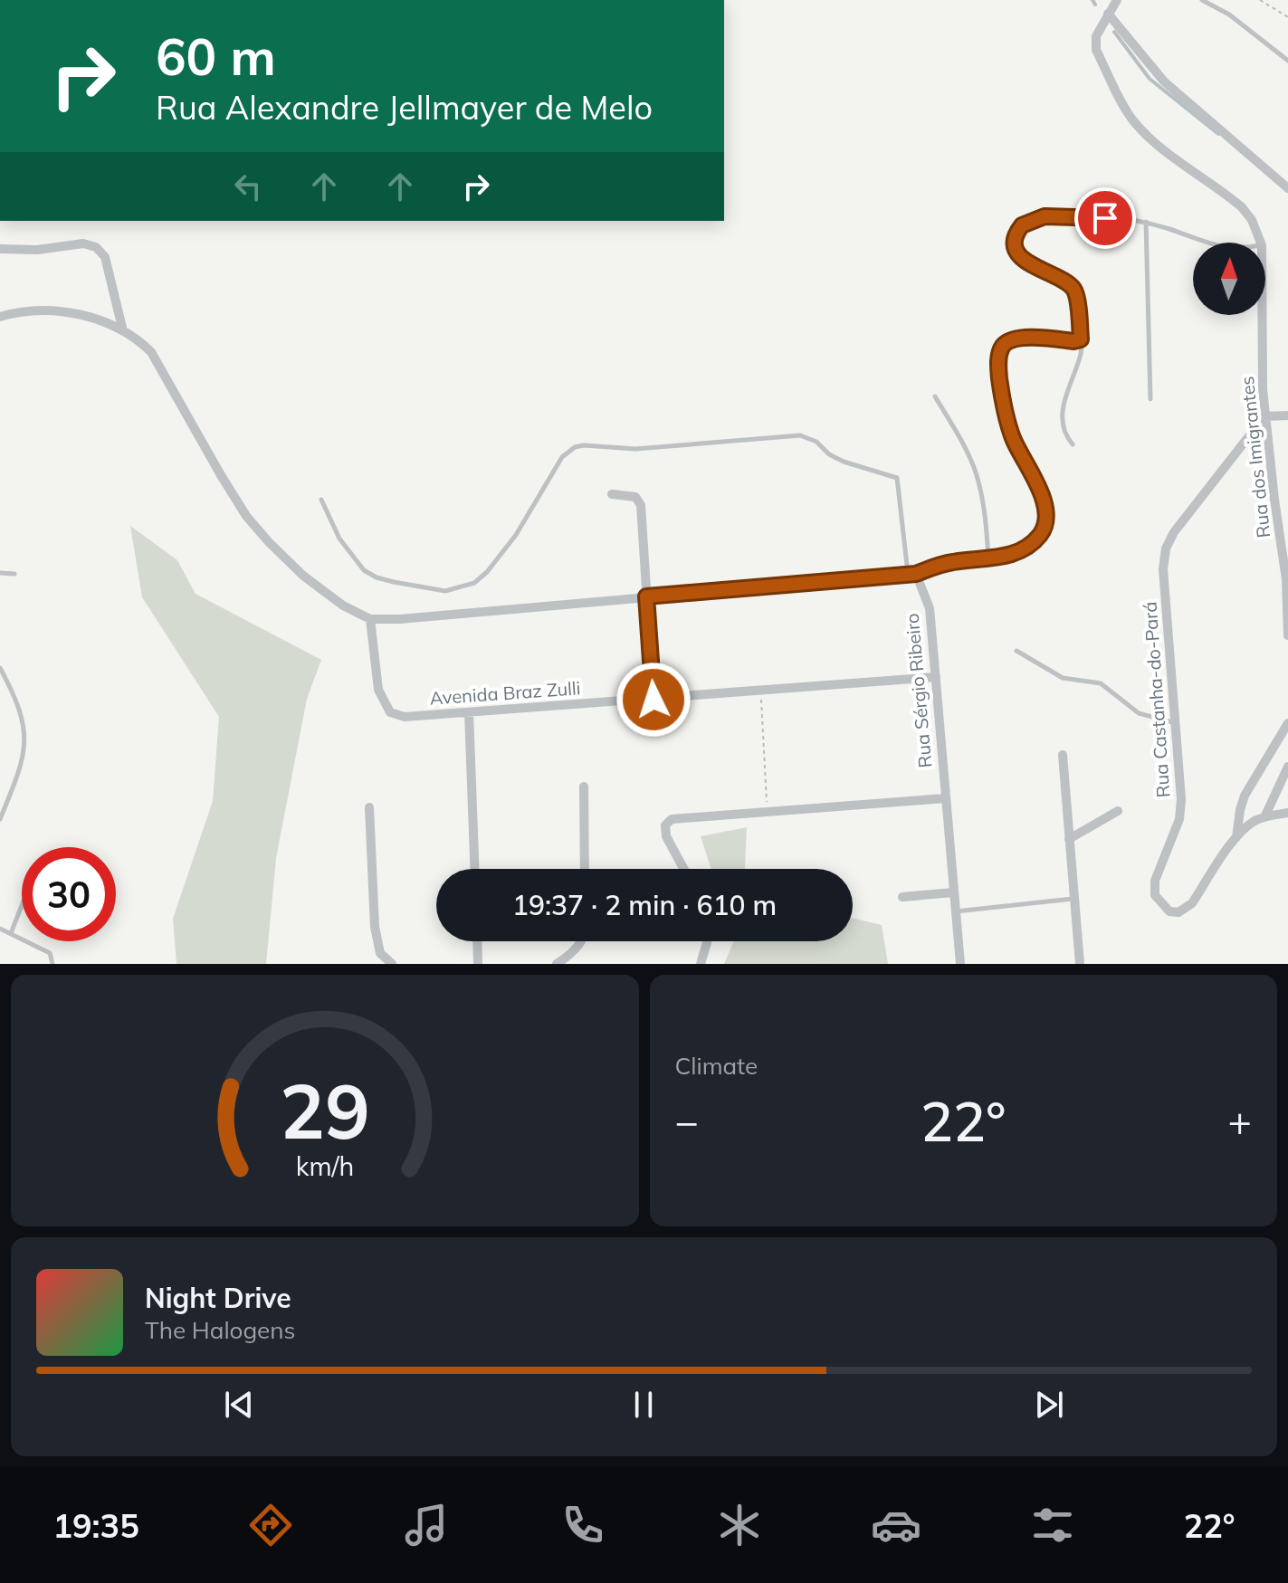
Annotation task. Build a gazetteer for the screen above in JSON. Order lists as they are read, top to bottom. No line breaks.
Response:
{"streets":{"street":["Rua dos Imigrantes","Rua Sérgio Ribeiro","Avenida Braz Zulli","Rua Castanha-do-Pará"]},"crossings":[["Rua dos Imigrantes","Rua Castanha-do-Pará"],["Rua Sérgio Ribeiro","Avenida Braz Zulli"]],"north":"top","page":{"turn":["60 m","Rua Alexandre Jellmayer de Melo"],"limit":"30","trip":"19:37 · 2 min · 610 m","tile":"Climate","heat":["−","22°","+"],"song":["Night Drive","The Halogens"],"tabs":["19:35","22°"],"gauge":["29","km/h"]}}
